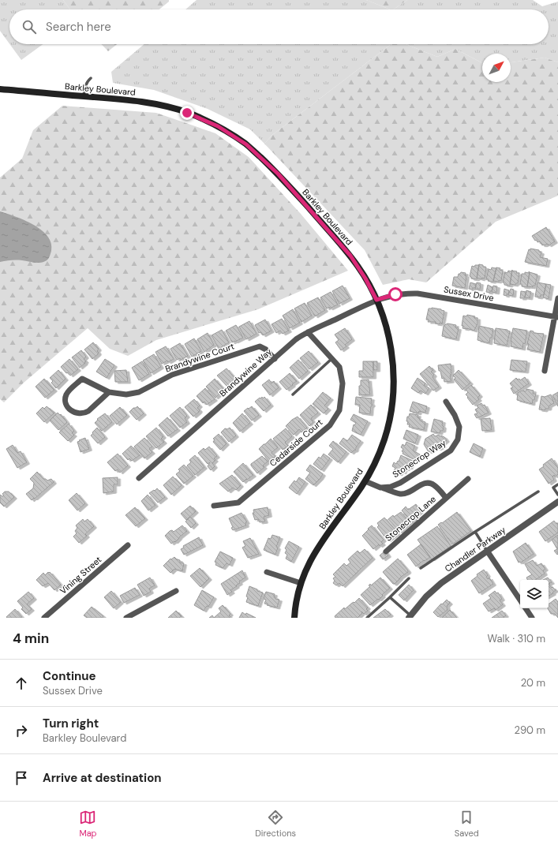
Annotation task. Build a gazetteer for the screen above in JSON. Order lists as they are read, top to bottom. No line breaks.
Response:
{"streets":{"main road":["Barkley Boulevard"],"street":["Sussex Drive","Brandywine Court","Brandywine Way","Cedarside Court","Stonecrop Way","Stonecrop Lane","Chandler Parkway","Vining Street"]},"crossings":[["Barkley Boulevard","Sussex Drive"],["Barkley Boulevard","Brandywine Way"],["Sussex Drive","Brandywine Way"],["Brandywine Court","Brandywine Way"],["Brandywine Way","Cedarside Court"],["Stonecrop Way","Stonecrop Lane"]],"north":"top right","page":{"search":"Search here","heading":["4 min","Walk · 310 m"],"list":[["Continue","Sussex Drive","20 m"],["Turn right","Barkley Boulevard","290 m"],"Arrive at destination"],"nav":["Map","Directions","Saved"]}}
